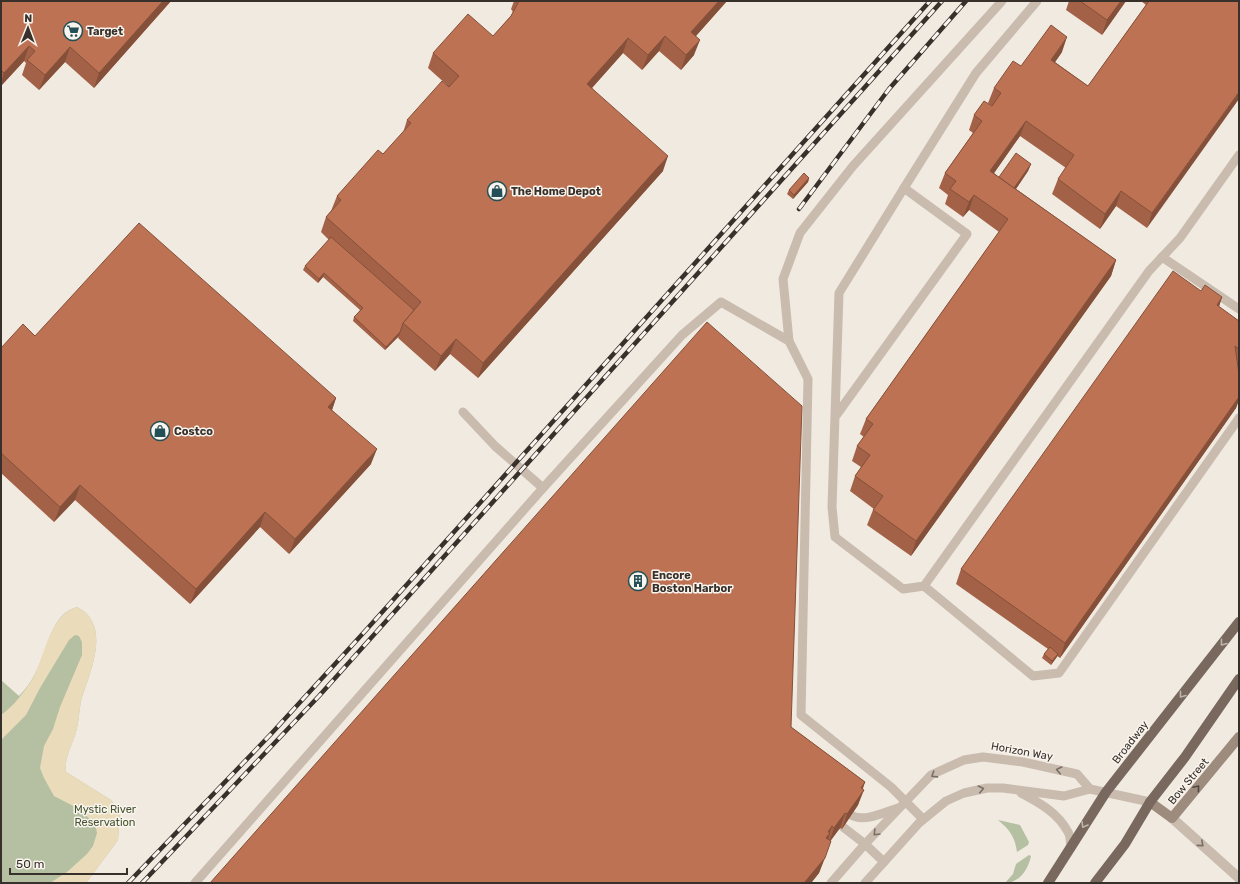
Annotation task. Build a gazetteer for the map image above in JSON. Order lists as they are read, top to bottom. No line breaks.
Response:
{"streets":{"main road":["Broadway","Bow Street"],"lane":["Horizon Way"]},"parks":["Mystic River Reservation"],"places":{"supermarket":["Target"],"shop":["The Home Depot","Costco"],"building":["Encore Boston Harbor"]},"scale_bar":"50 m","north":"top"}
